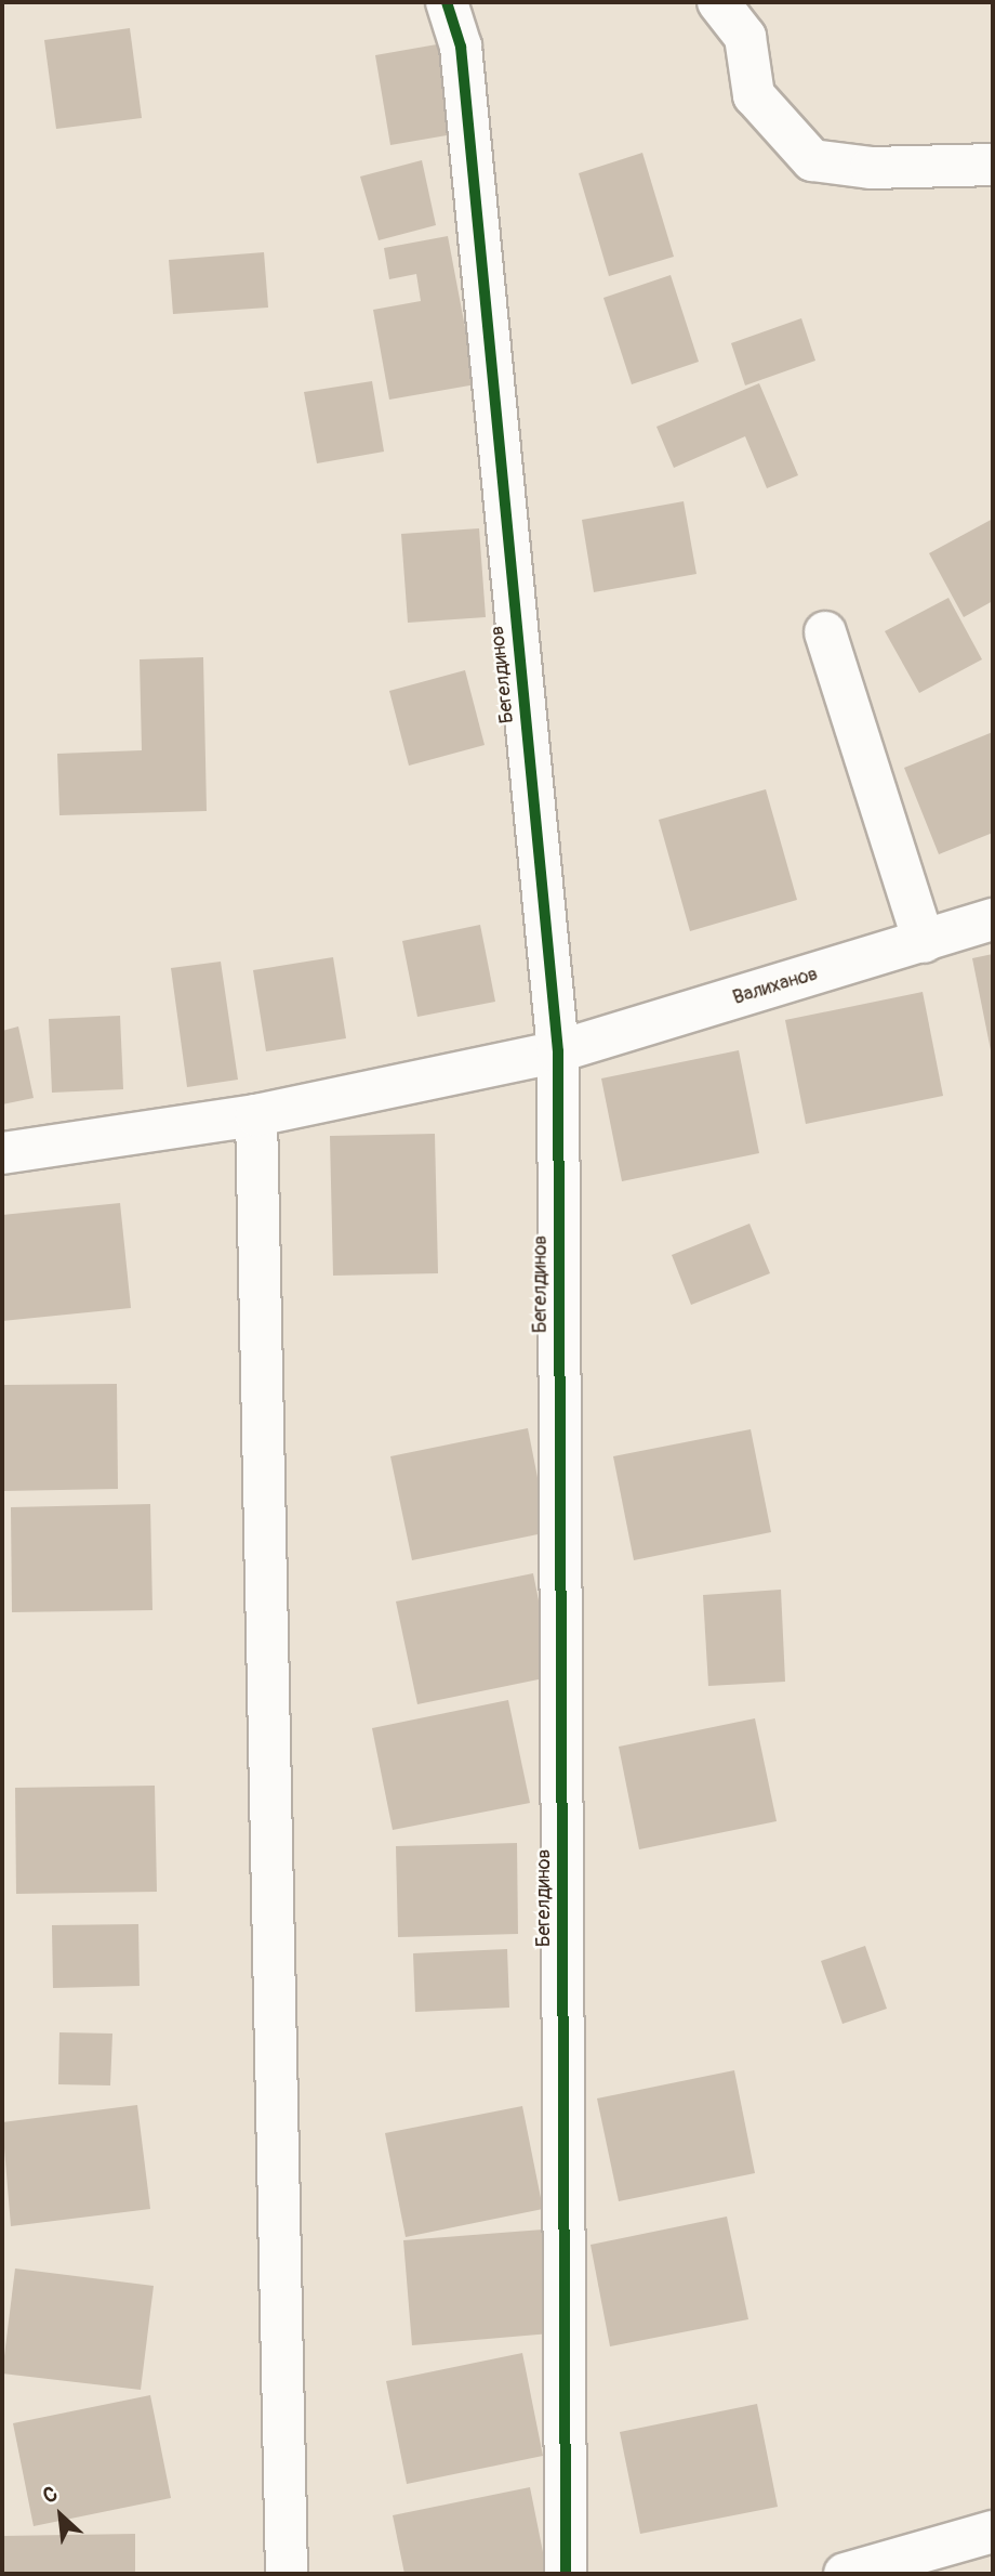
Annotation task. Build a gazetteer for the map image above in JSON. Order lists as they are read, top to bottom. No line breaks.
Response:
{"streets":{"street":["Бегелдинов","Валиханов"]},"crossings":[["Бегелдинов","Валиханов"]],"north":"top left"}
